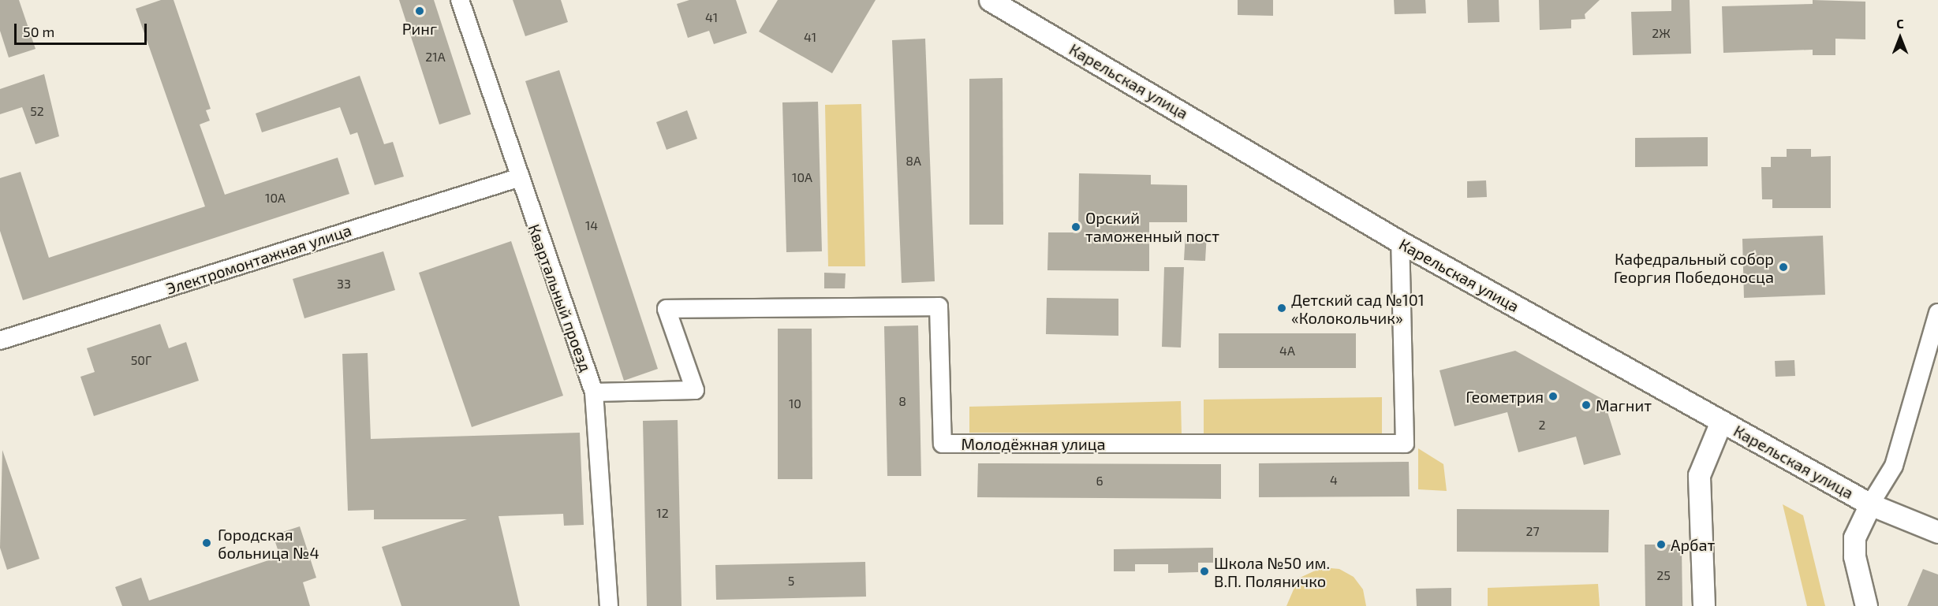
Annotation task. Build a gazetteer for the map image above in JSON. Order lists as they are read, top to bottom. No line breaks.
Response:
{"streets":{"street":["Карельская улица","Электромонтажная улица","Квартальный проезд","Молодёжная улица"]},"crossings":[["Карельская улица","Молодёжная улица"],["Электромонтажная улица","Квартальный проезд"],["Квартальный проезд","Молодёжная улица"]],"places":["Ринг","Орский таможенный пост","Кафедральный собор Георгия Победоносца","Детский сад №101 «Колокольчик»","Геометрия","Магнит","Городская больница №4","Арбат","Школа №50 им. В.П. Поляничко"],"house_numbers":["41","2Ж","41","21А","52","8А","10А","10А","14","33","4А","50Г","8","10","2","4","6","12","27","25","5"],"scale_bar":"50 m","north":"top"}
